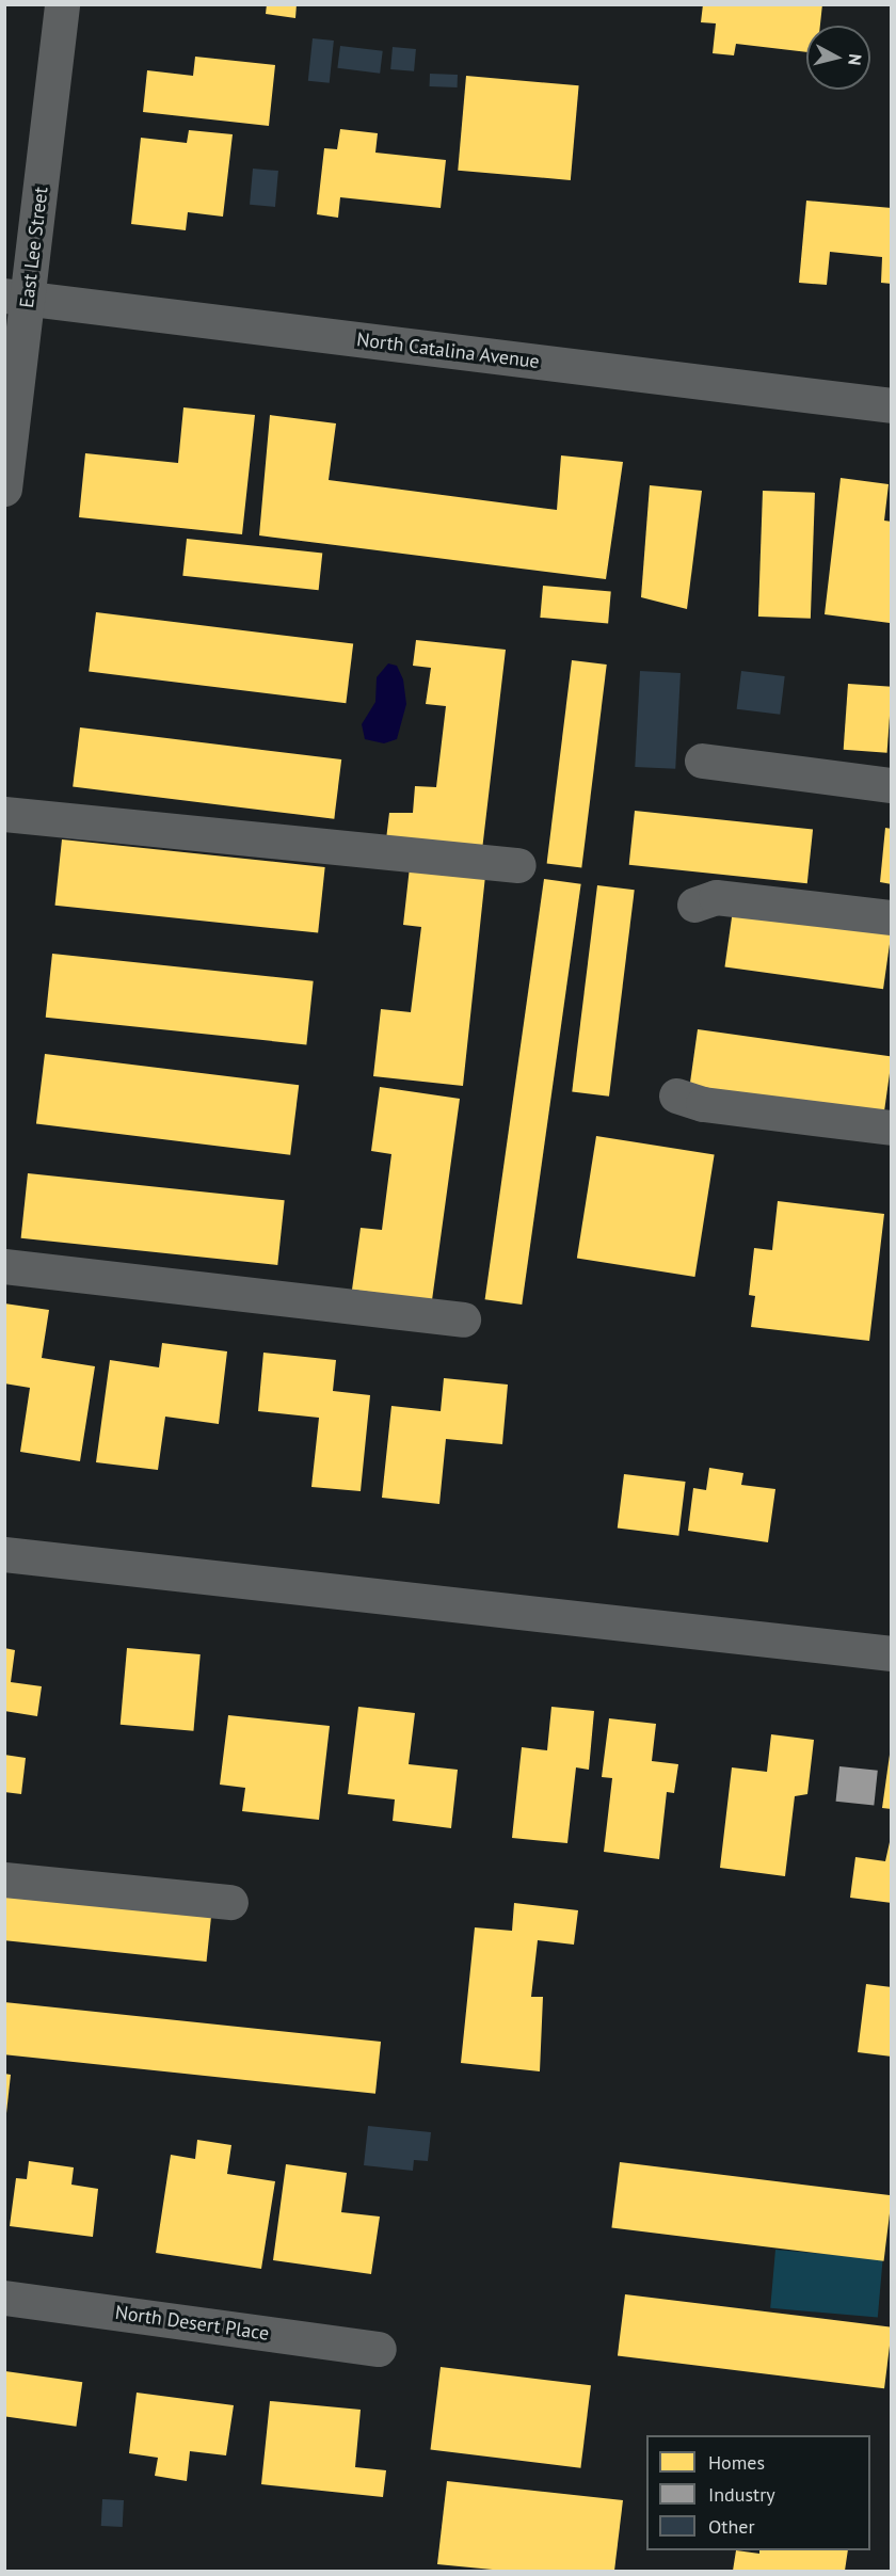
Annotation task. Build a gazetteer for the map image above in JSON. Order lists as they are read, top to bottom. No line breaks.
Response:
{"streets":{"street":["East Lee Street","North Catalina Avenue","North Desert Place"]},"crossings":[["East Lee Street","North Catalina Avenue"]],"legend":["Homes","Industry","Other"],"north":"right"}
